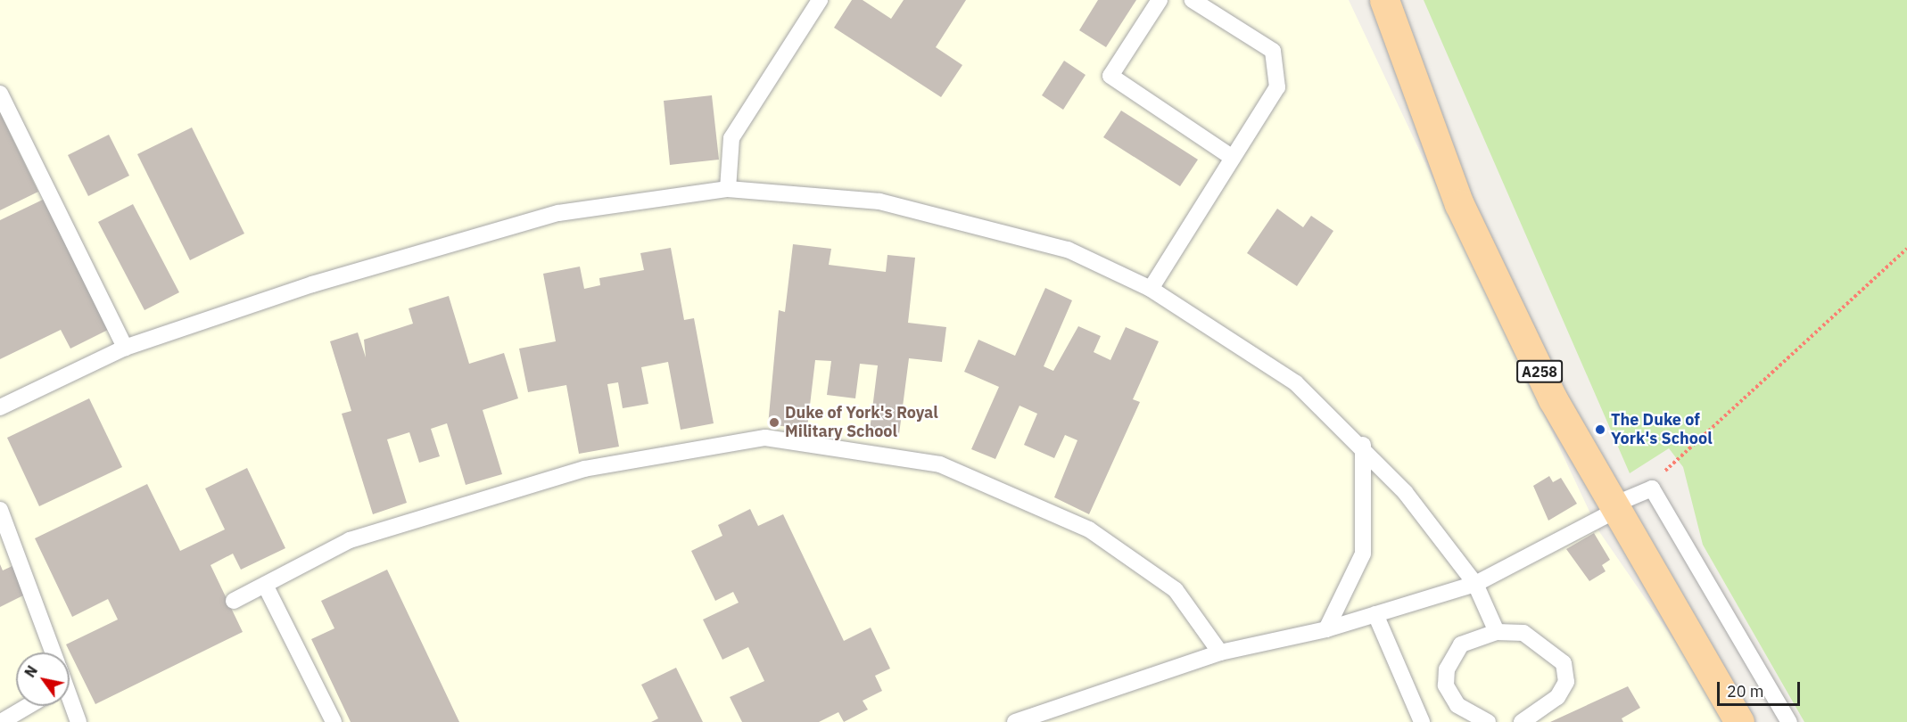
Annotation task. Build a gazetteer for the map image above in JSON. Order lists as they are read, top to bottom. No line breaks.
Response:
{"streets":{"main road":["A258"]},"places":["Duke of York's Royal Military School","The Duke of York's School"],"scale_bar":"20 m","north":"top left"}
